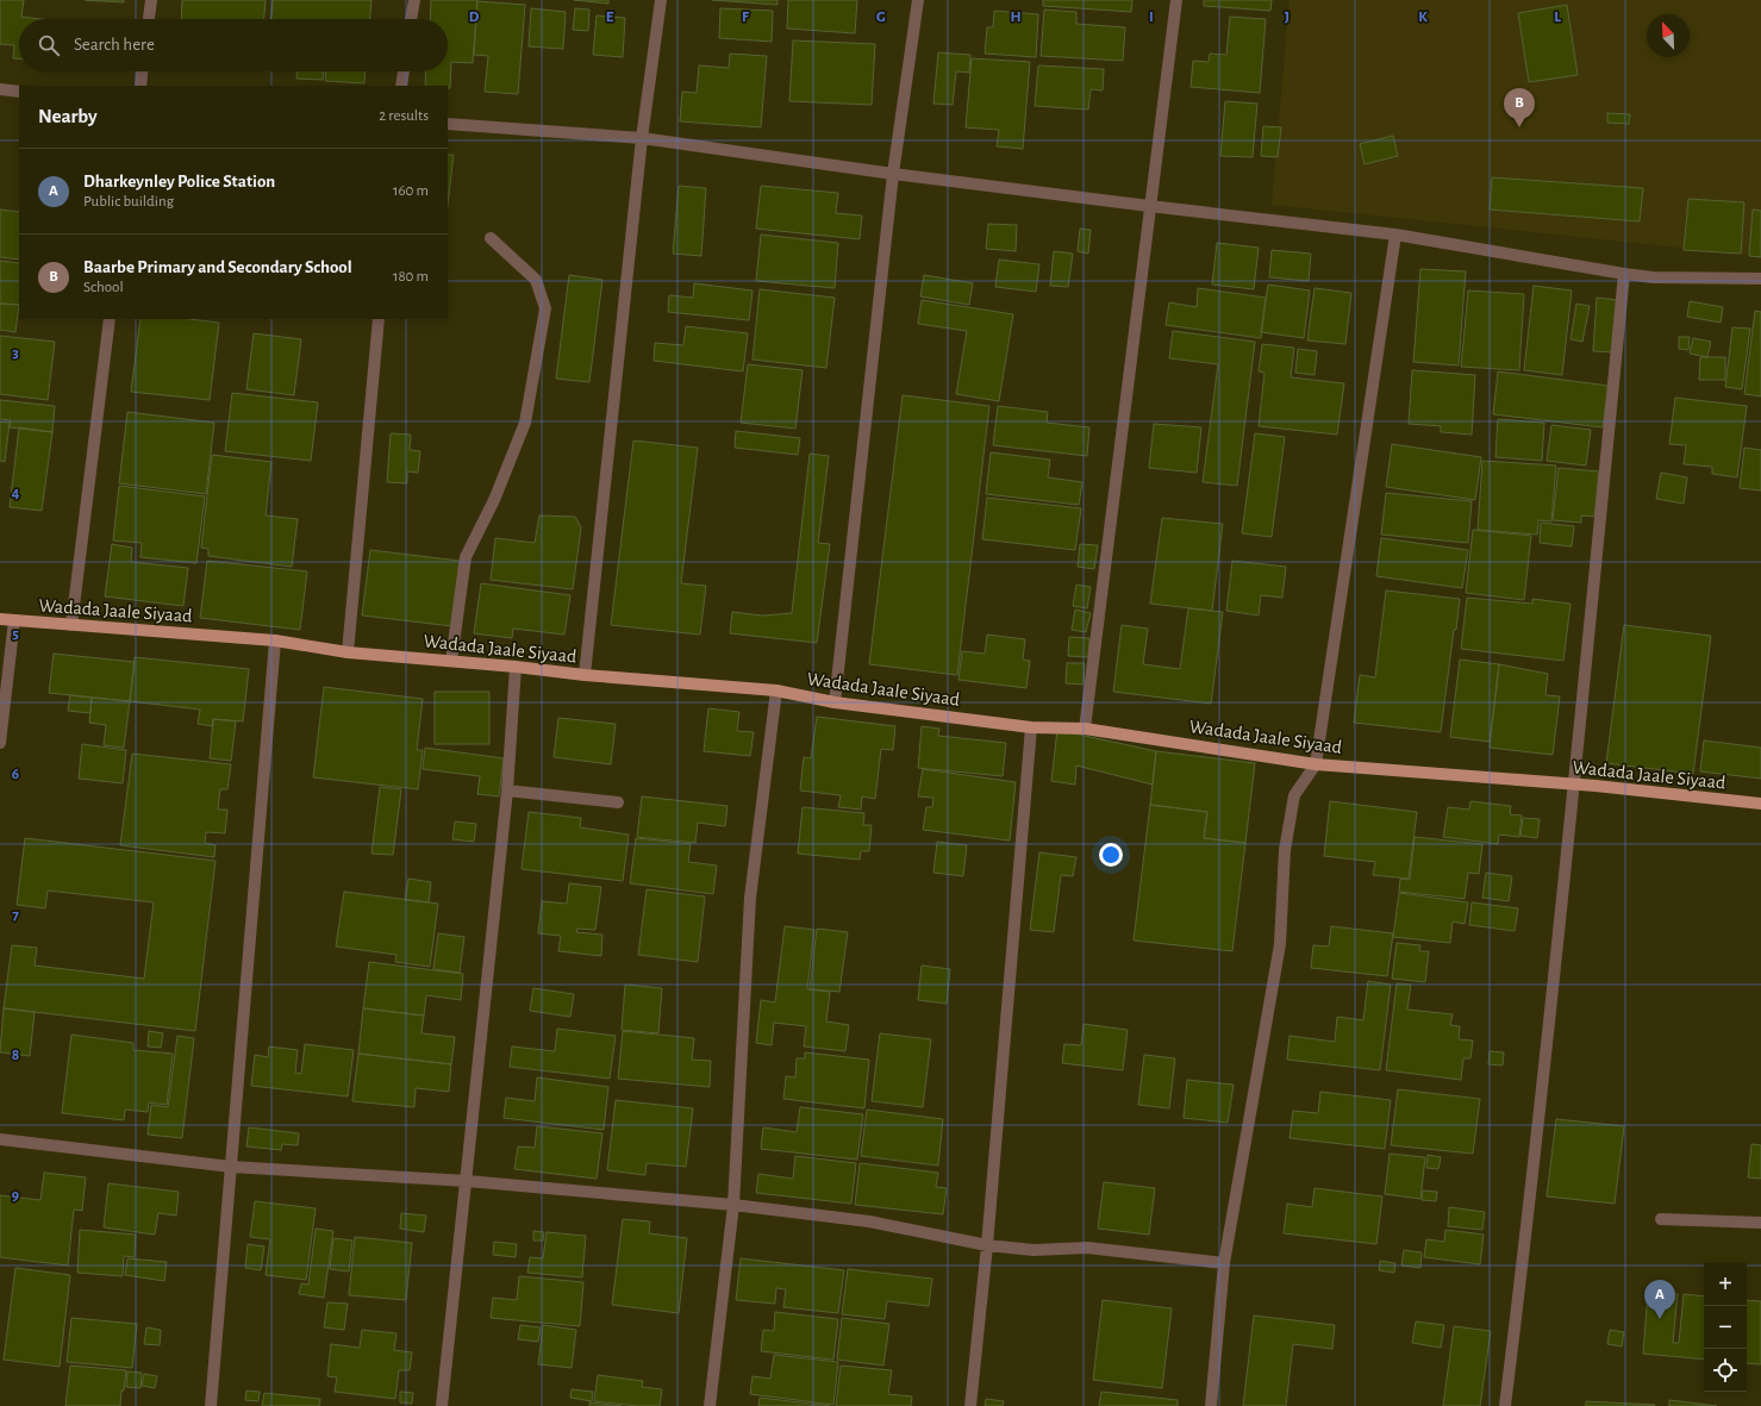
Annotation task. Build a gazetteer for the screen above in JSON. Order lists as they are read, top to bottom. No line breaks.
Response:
{"streets":{"main road":["Wadada Jaale Siyaad"]},"north":"top left","page":{"search":"Search here","heading":["Nearby","2 results"],"pins":["B","A"],"list":[{"mark":"A","name":"Dharkeynley Police Station","note":"Public building","value":"160 m"},{"mark":"B","name":"Baarbe Primary and Secondary School","note":"School","value":"180 m"}],"map_buttons":["+","−"]},"grid":{"columns":["D","E","F","G","H","I","J","K","L"],"rows":["3","4","5","6","7","8","9"]}}
